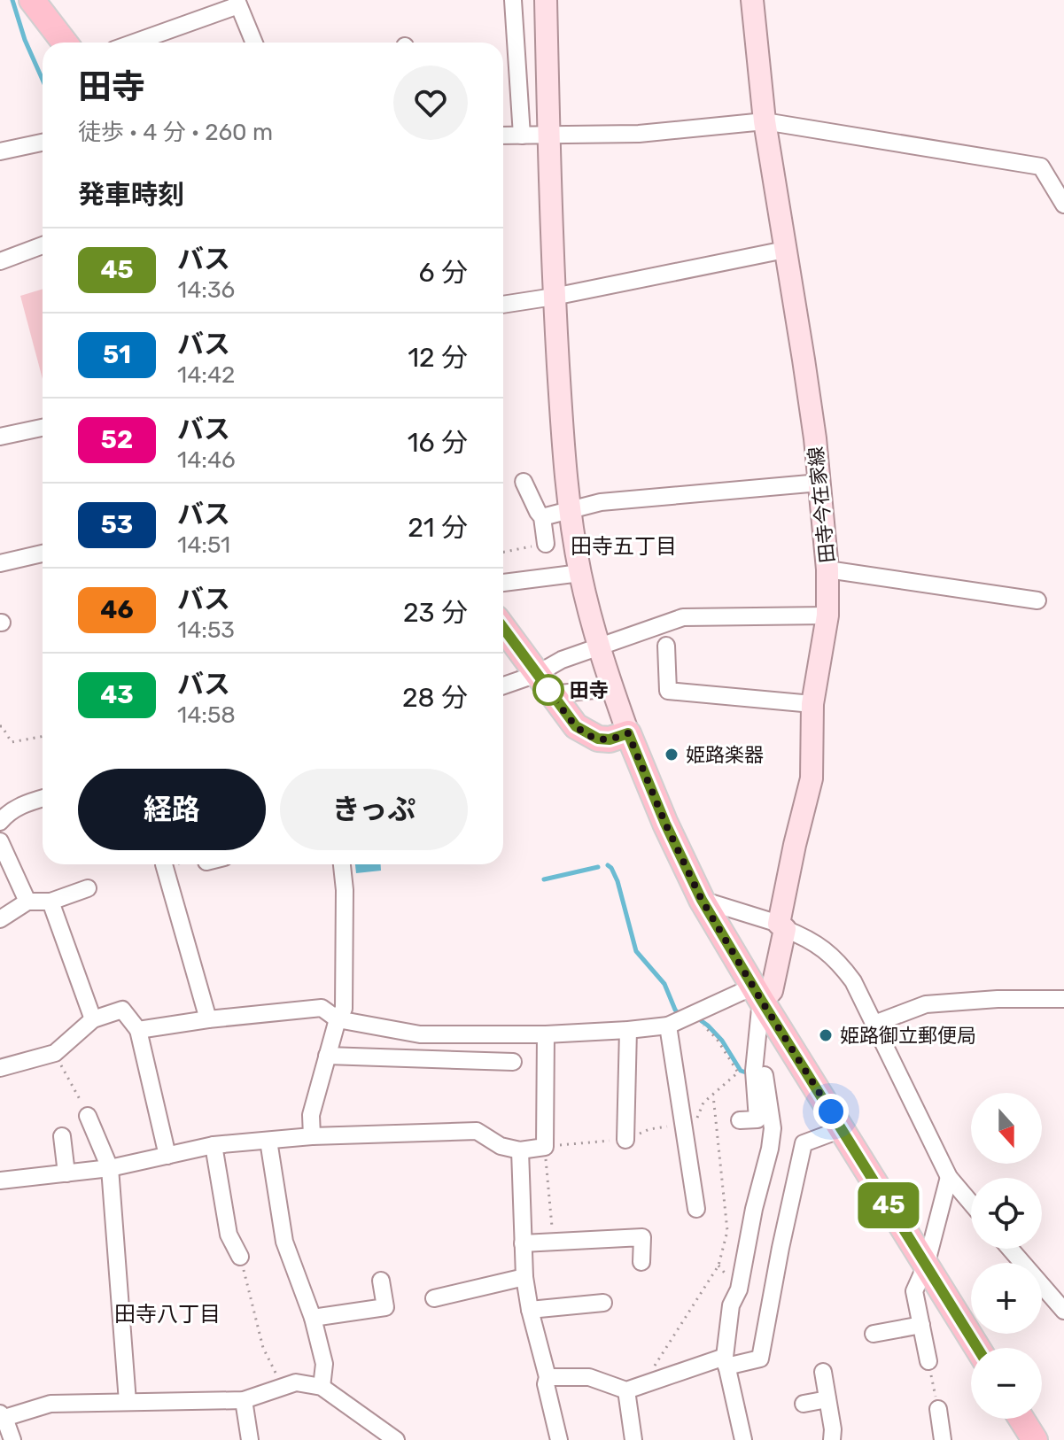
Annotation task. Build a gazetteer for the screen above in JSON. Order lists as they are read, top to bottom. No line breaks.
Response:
{"streets":{"main road":["田寺今在家線"]},"districts":["田寺五丁目","田寺八丁目"],"places":["田寺","姫路楽器","姫路御立郵便局"],"lines":["bus line 45"],"north":"bottom","page":{"on_map":"45","heading":[["田寺","徒歩 · 4 分 · 260 m"],"発車時刻"],"list":[{"mark":"45","name":"バス","note":"14:36","value":"6 分"},{"mark":"51","name":"バス","note":"14:42","value":"12 分"},{"mark":"52","name":"バス","note":"14:46","value":"16 分"},{"mark":"53","name":"バス","note":"14:51","value":"21 分"},{"mark":"46","name":"バス","note":"14:53","value":"23 分"},{"mark":"43","name":"バス","note":"14:58","value":"28 分"}],"buttons":["経路","きっぷ"],"map_buttons":["+","−"]}}
